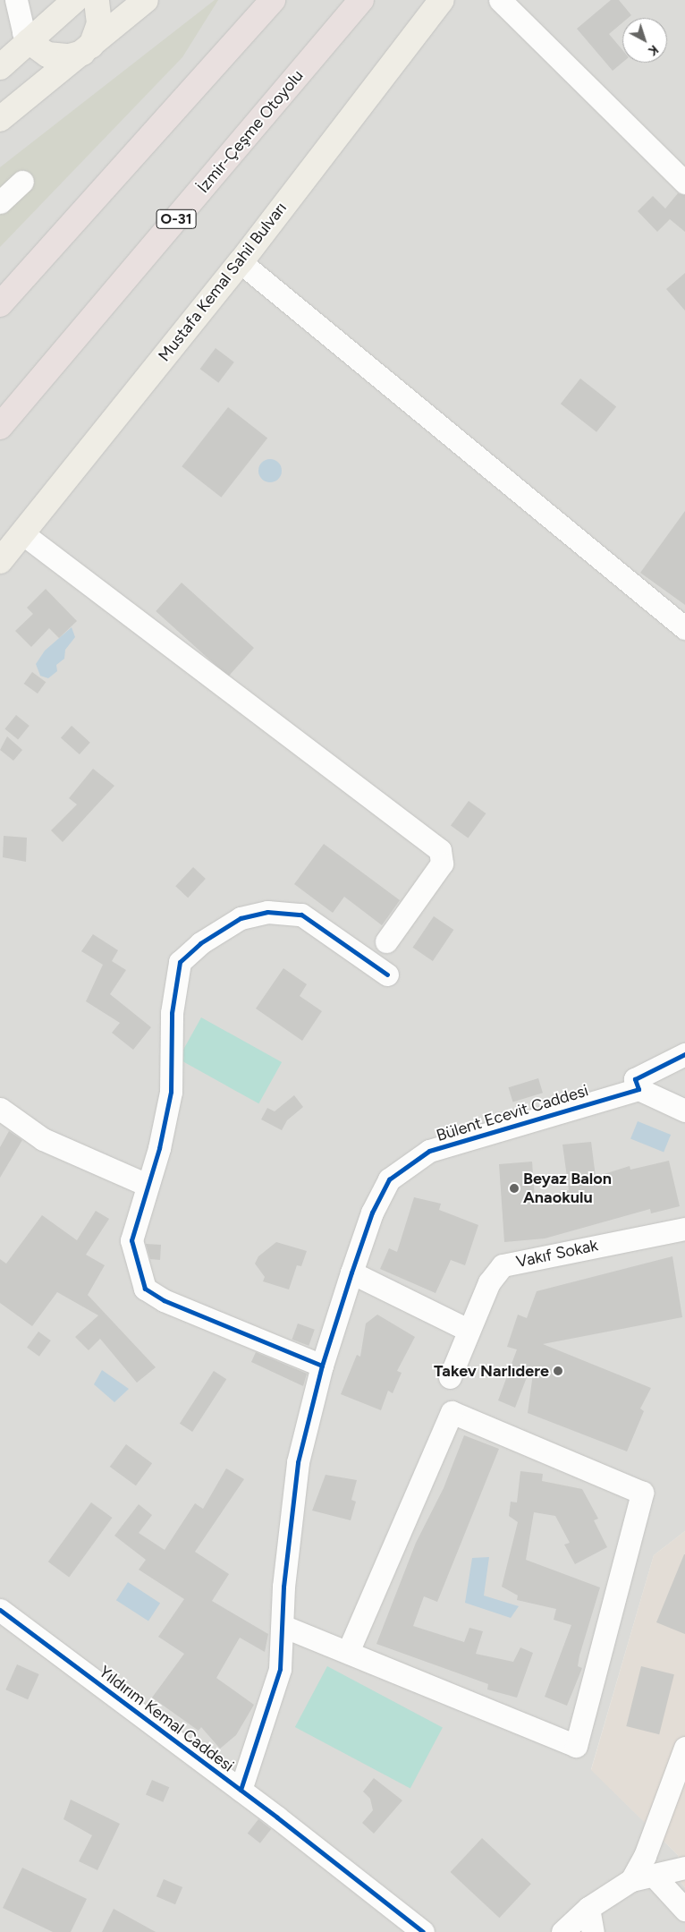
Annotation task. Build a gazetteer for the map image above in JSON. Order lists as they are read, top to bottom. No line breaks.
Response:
{"streets":{"highway":["İzmir-Çeşme Otoyolu","O-31"],"main road":["Mustafa Kemal Sahil Bulvarı"],"street":["Bülent Ecevit Caddesi","Vakıf Sokak","Yıldırım Kemal Caddesi"]},"crossings":[["Bülent Ecevit Caddesi","Yıldırım Kemal Caddesi"]],"places":["Beyaz Balon Anaokulu","Takev Narlıdere"],"north":"bottom right"}
